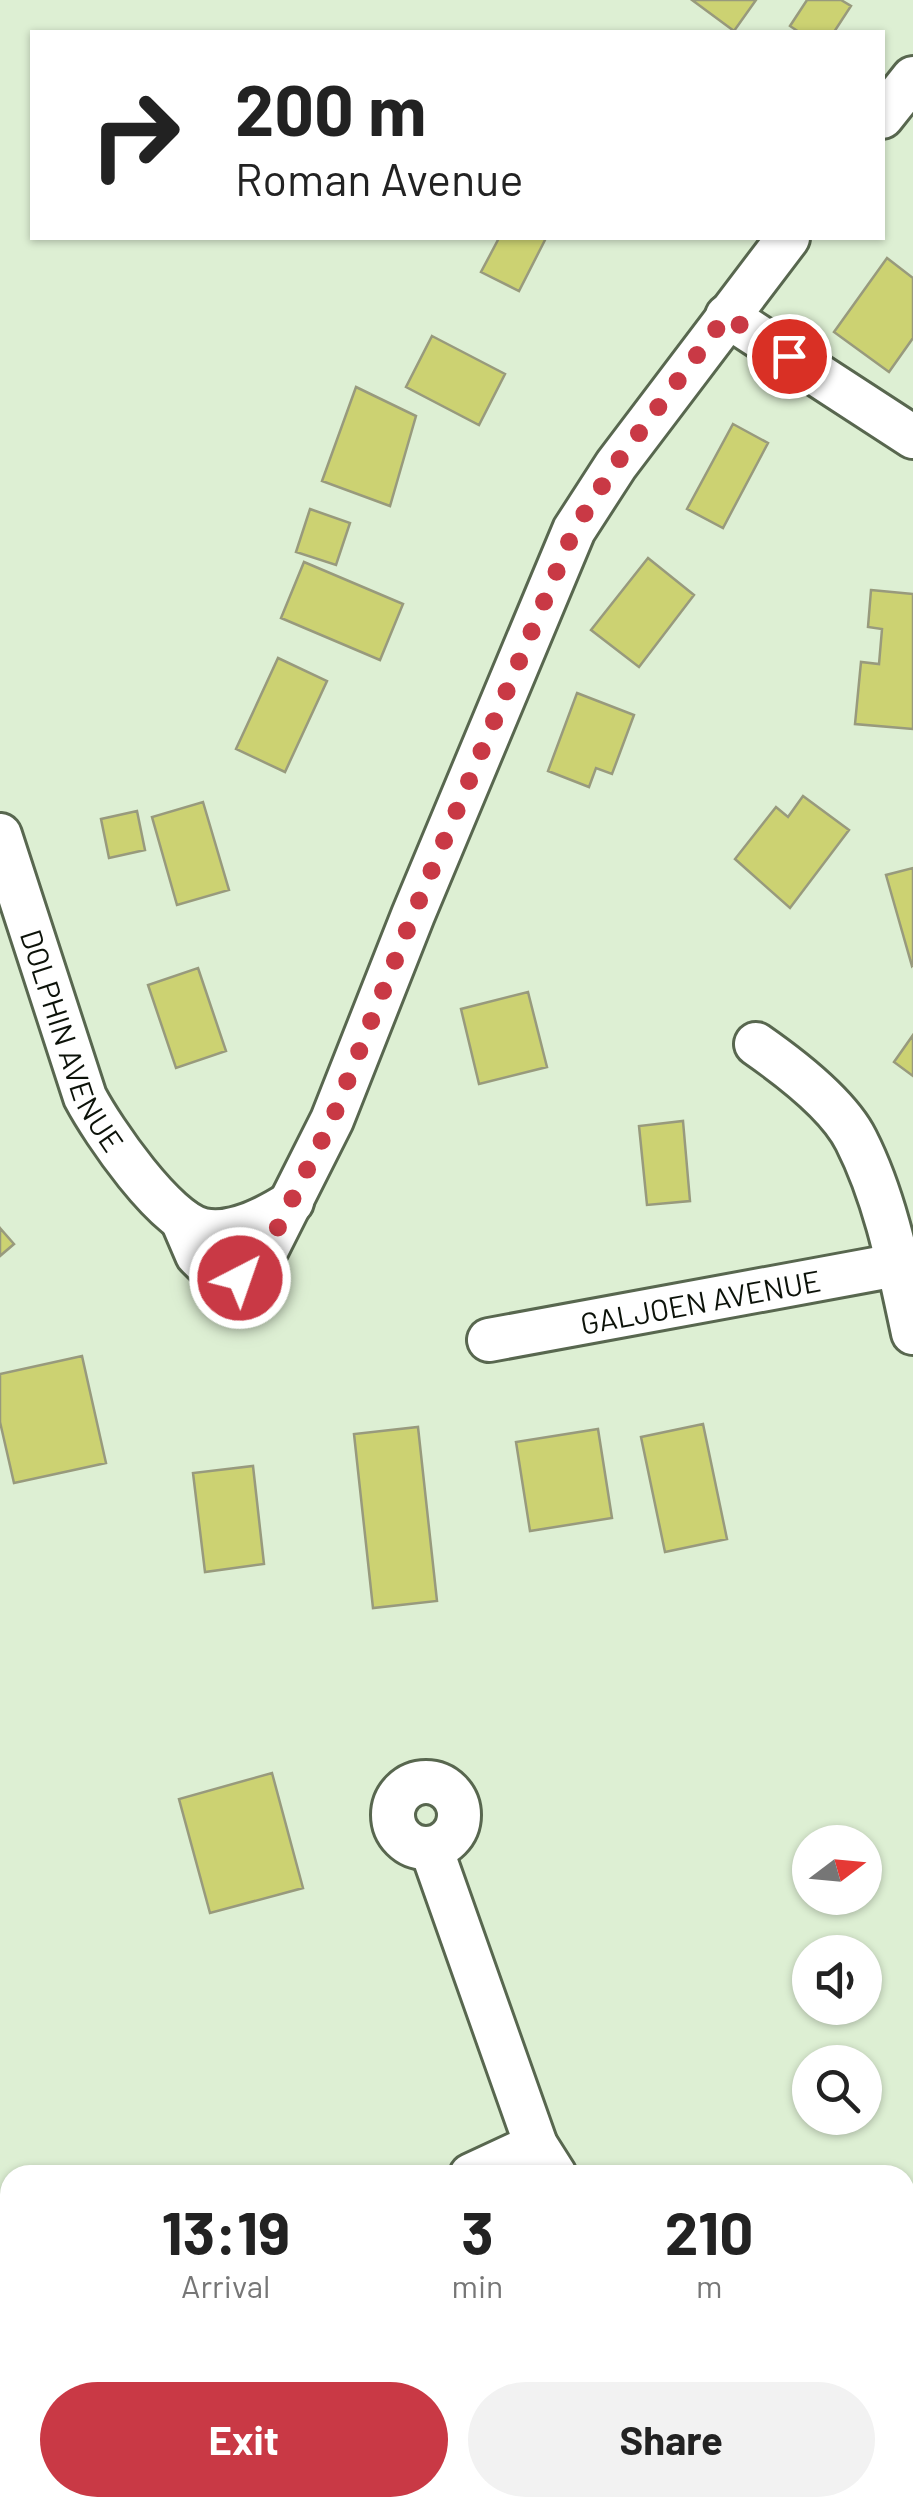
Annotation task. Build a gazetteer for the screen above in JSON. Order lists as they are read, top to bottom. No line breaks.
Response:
{"streets":{"street":["DOLPHIN AVENUE","GALJOEN AVENUE"]},"north":"right","page":{"turn":["200 m","Roman Avenue"],"eta":["13:19","Arrival","3","min","210","m"],"buttons":["Exit","Share"]}}
